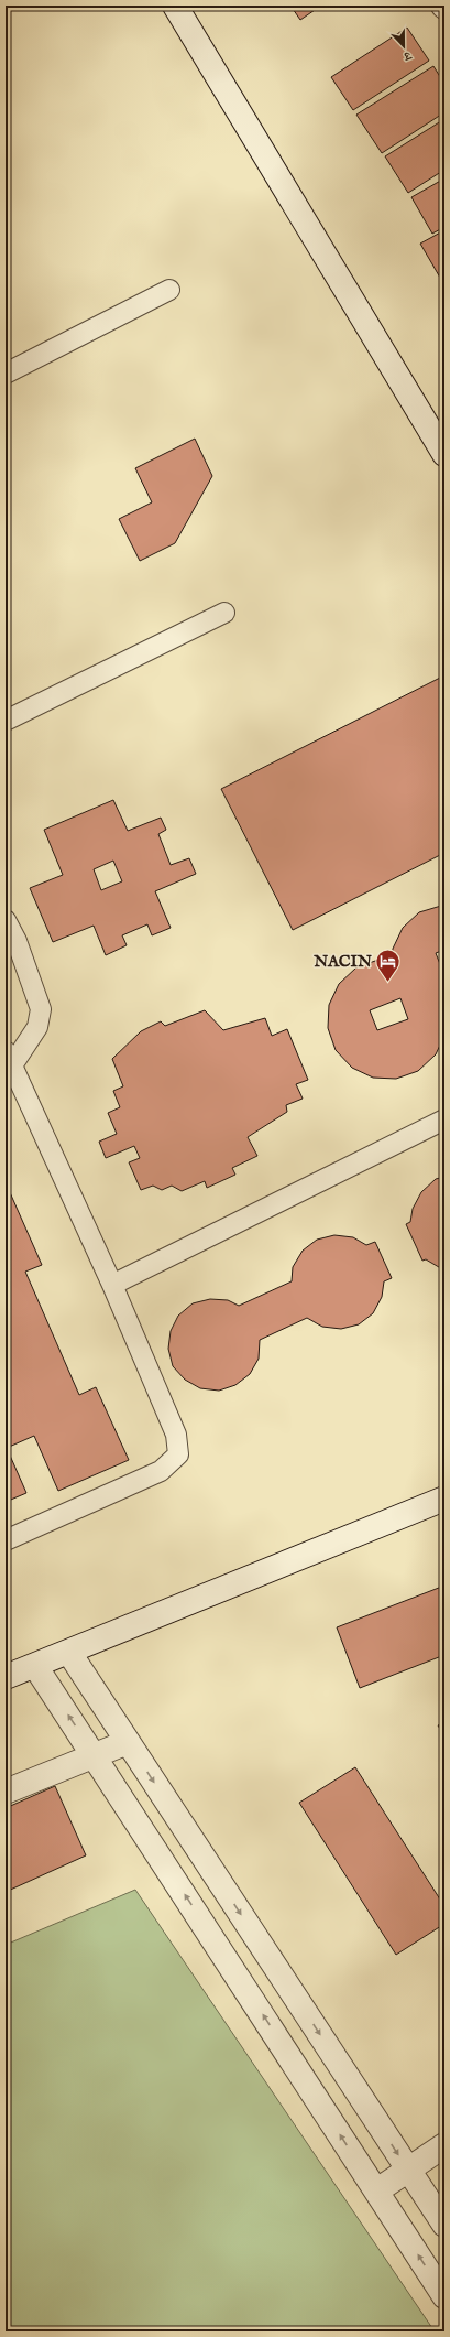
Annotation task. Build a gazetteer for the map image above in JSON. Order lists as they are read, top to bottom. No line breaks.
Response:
{"places":{"hotel":["NACIN"]},"north":"bottom"}
